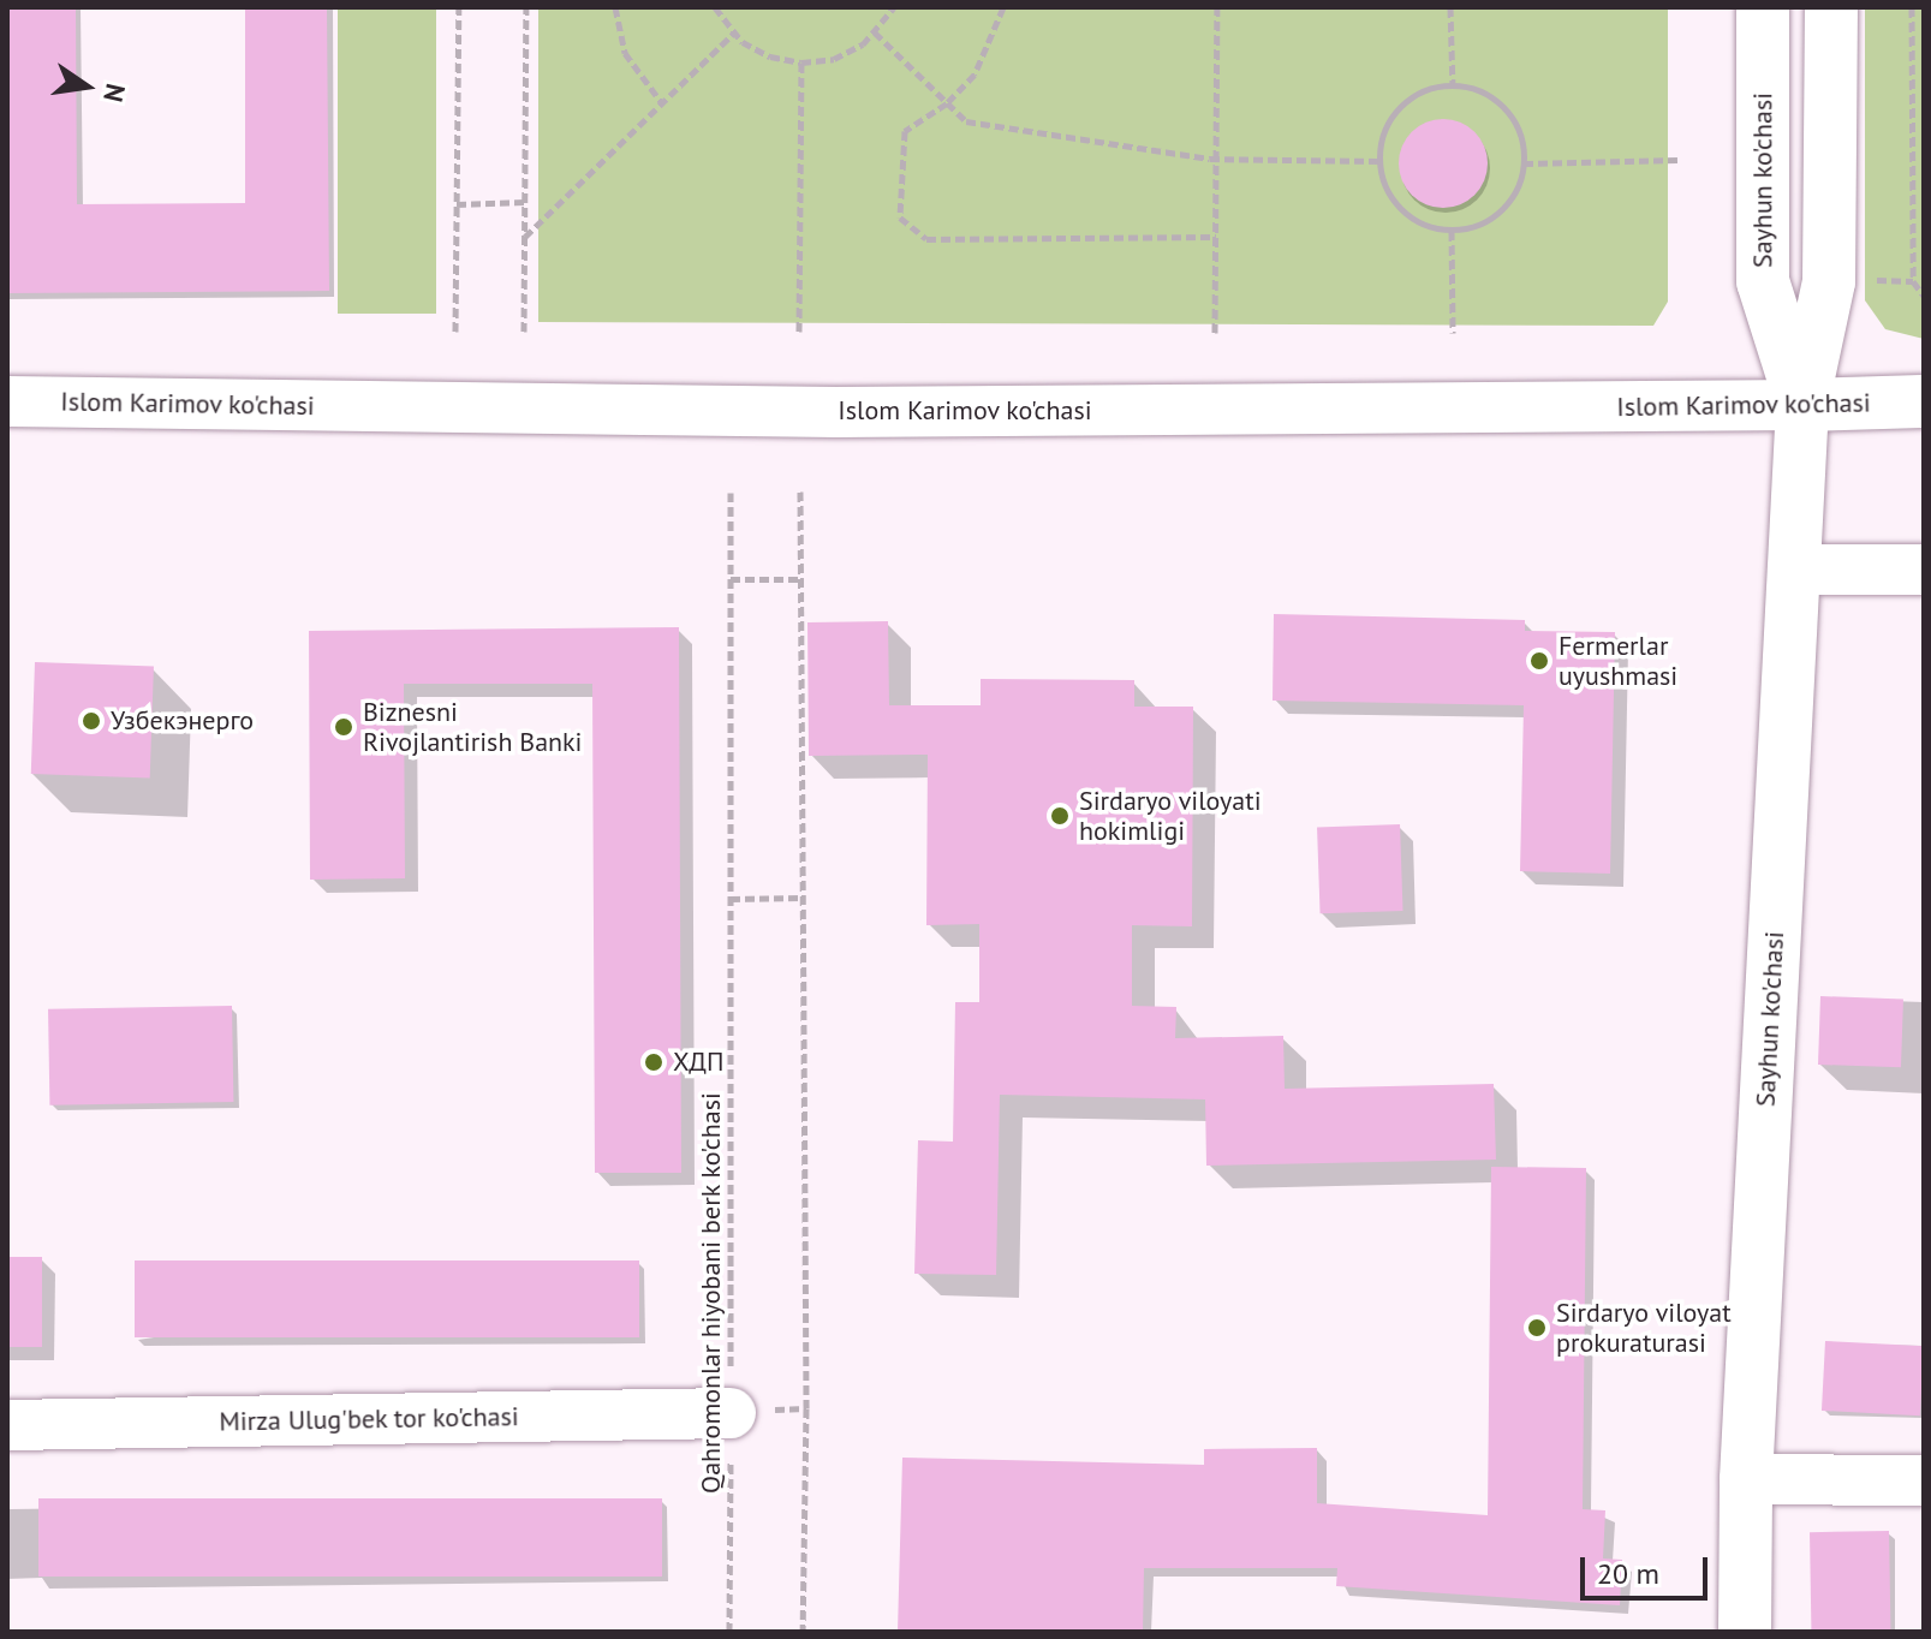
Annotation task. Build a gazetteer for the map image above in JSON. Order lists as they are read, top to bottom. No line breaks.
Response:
{"streets":{"street":["Sayhun ko'chasi","Islom Karimov ko'chasi","Mirza Ulug'bek tor ko'chasi"],"path":["Qahromonlar hiyobani berk ko'chasi"]},"crossings":[["Sayhun ko'chasi","Islom Karimov ko'chasi"],["Qahromonlar hiyobani berk ko'chasi","Mirza Ulug'bek tor ko'chasi"]],"places":["Fermerlar uyushmasi","Узбекэнерго","Biznesni Rivojlantirish Banki","Sirdaryo viloyati hokimligi","ХДП","Sirdaryo viloyat prokuraturasi"],"scale_bar":"20 m","north":"right"}
